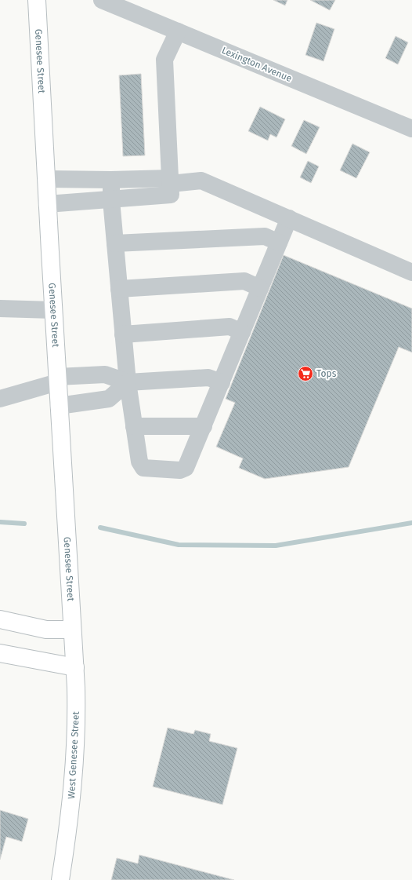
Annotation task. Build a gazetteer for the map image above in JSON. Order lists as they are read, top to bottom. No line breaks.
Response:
{"streets":{"main road":["Genesee Street","West Genesee Street"],"street":["Lexington Avenue"]},"crossings":[["Genesee Street","West Genesee Street"]],"places":{"supermarket":["Tops"]}}
